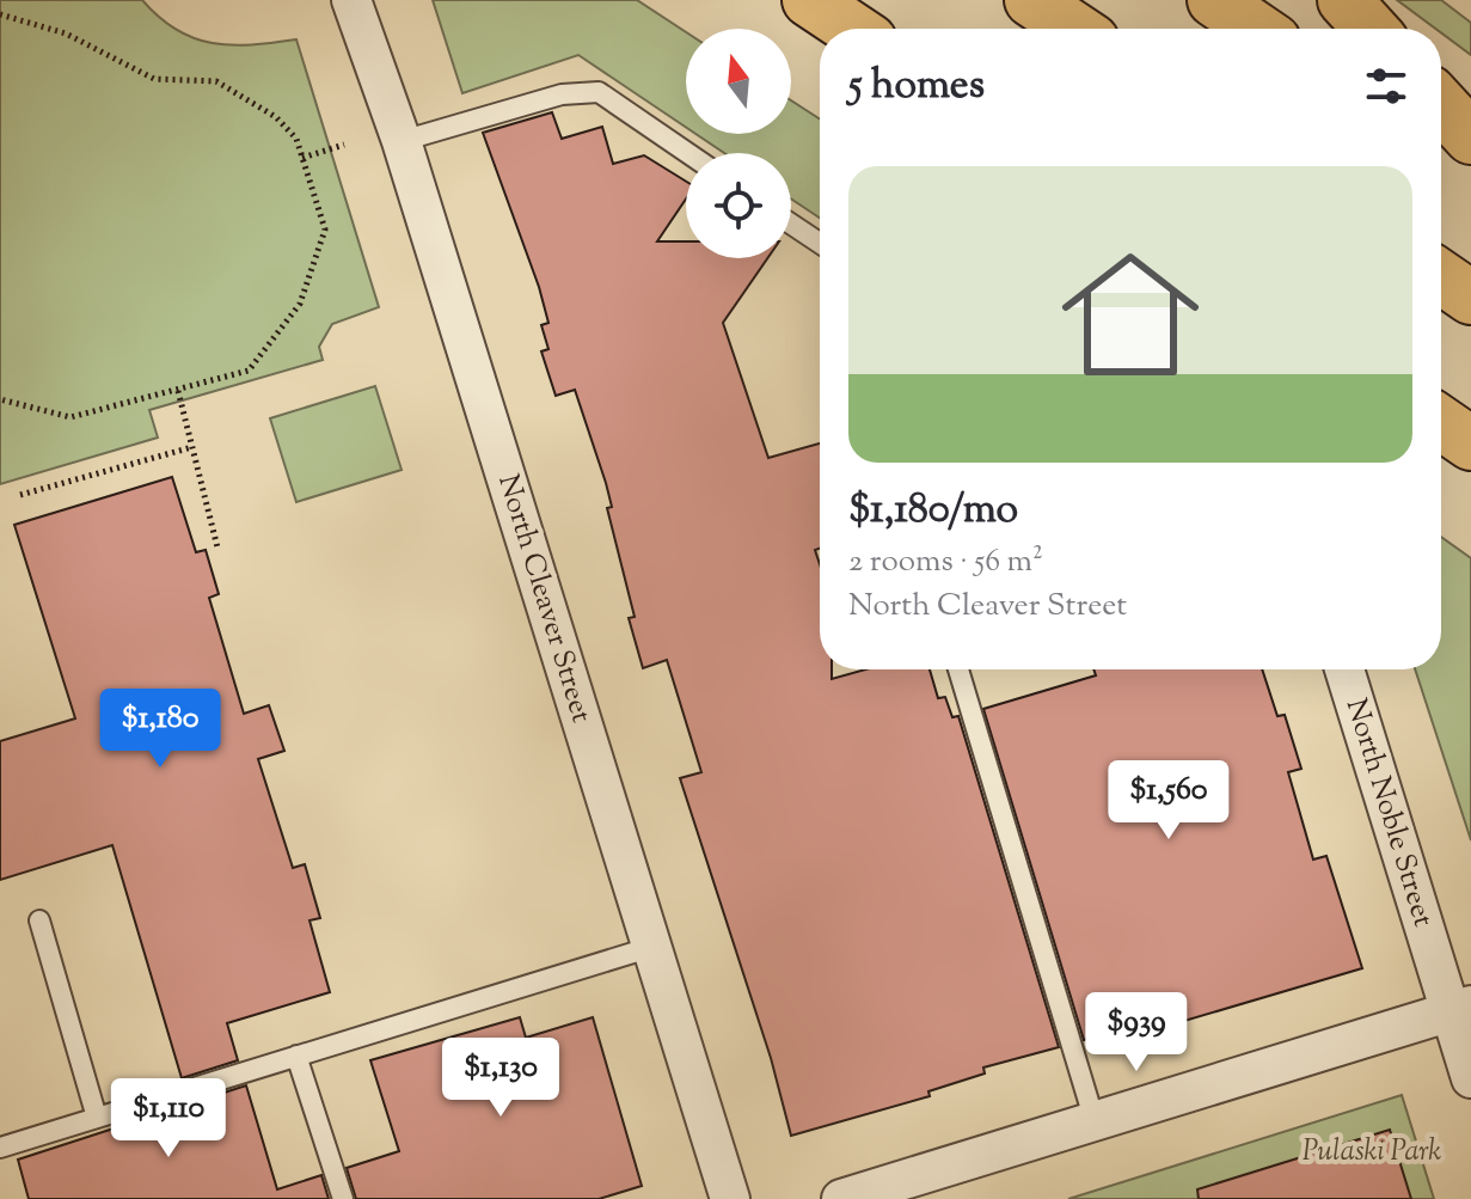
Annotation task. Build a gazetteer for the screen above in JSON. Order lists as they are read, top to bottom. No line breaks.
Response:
{"streets":{"street":["North Cleaver Street","North Noble Street"]},"parks":["Pulaski Park"],"north":"top","page":{"heading":"5 homes","list":[{"name":"$1,180/mo","note":"2 rooms · 56 m² · North Cleaver Street"}],"price":["$1,180","$1,560","$939","$1,130","$1,110"]}}
